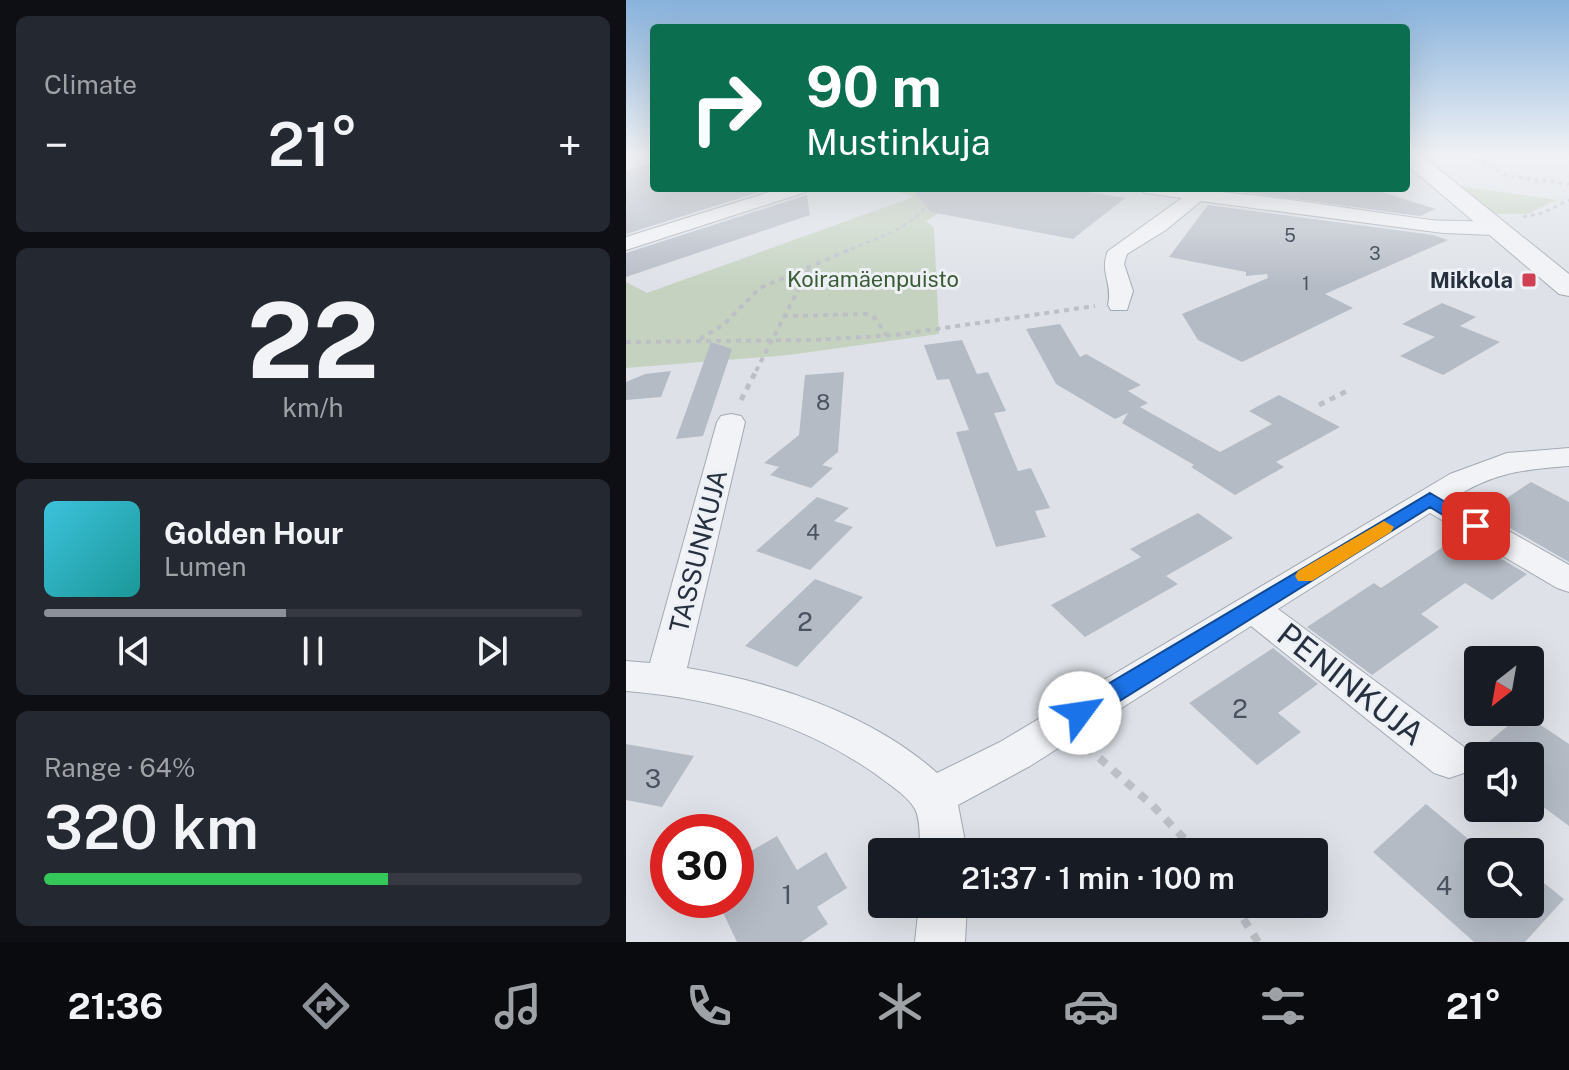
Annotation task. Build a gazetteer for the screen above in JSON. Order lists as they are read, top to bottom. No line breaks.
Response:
{"streets":{"street":["TASSUNKUJA","PENINKUJA"]},"parks":["Koiramäenpuisto"],"places":{"transit":["Mikkola"]},"house_numbers":["5","3","1","8","4","2","2","3","4","1"],"north":"bottom left","page":{"tile":["Climate",["22","km/h"],["Range · 64%","320 km"]],"turn":["90 m","Mustinkuja"],"heat":["−","21°","+"],"song":["Golden Hour","Lumen"],"limit":"30","trip":"21:37 · 1 min · 100 m","tabs":["21:36","21°"]}}
